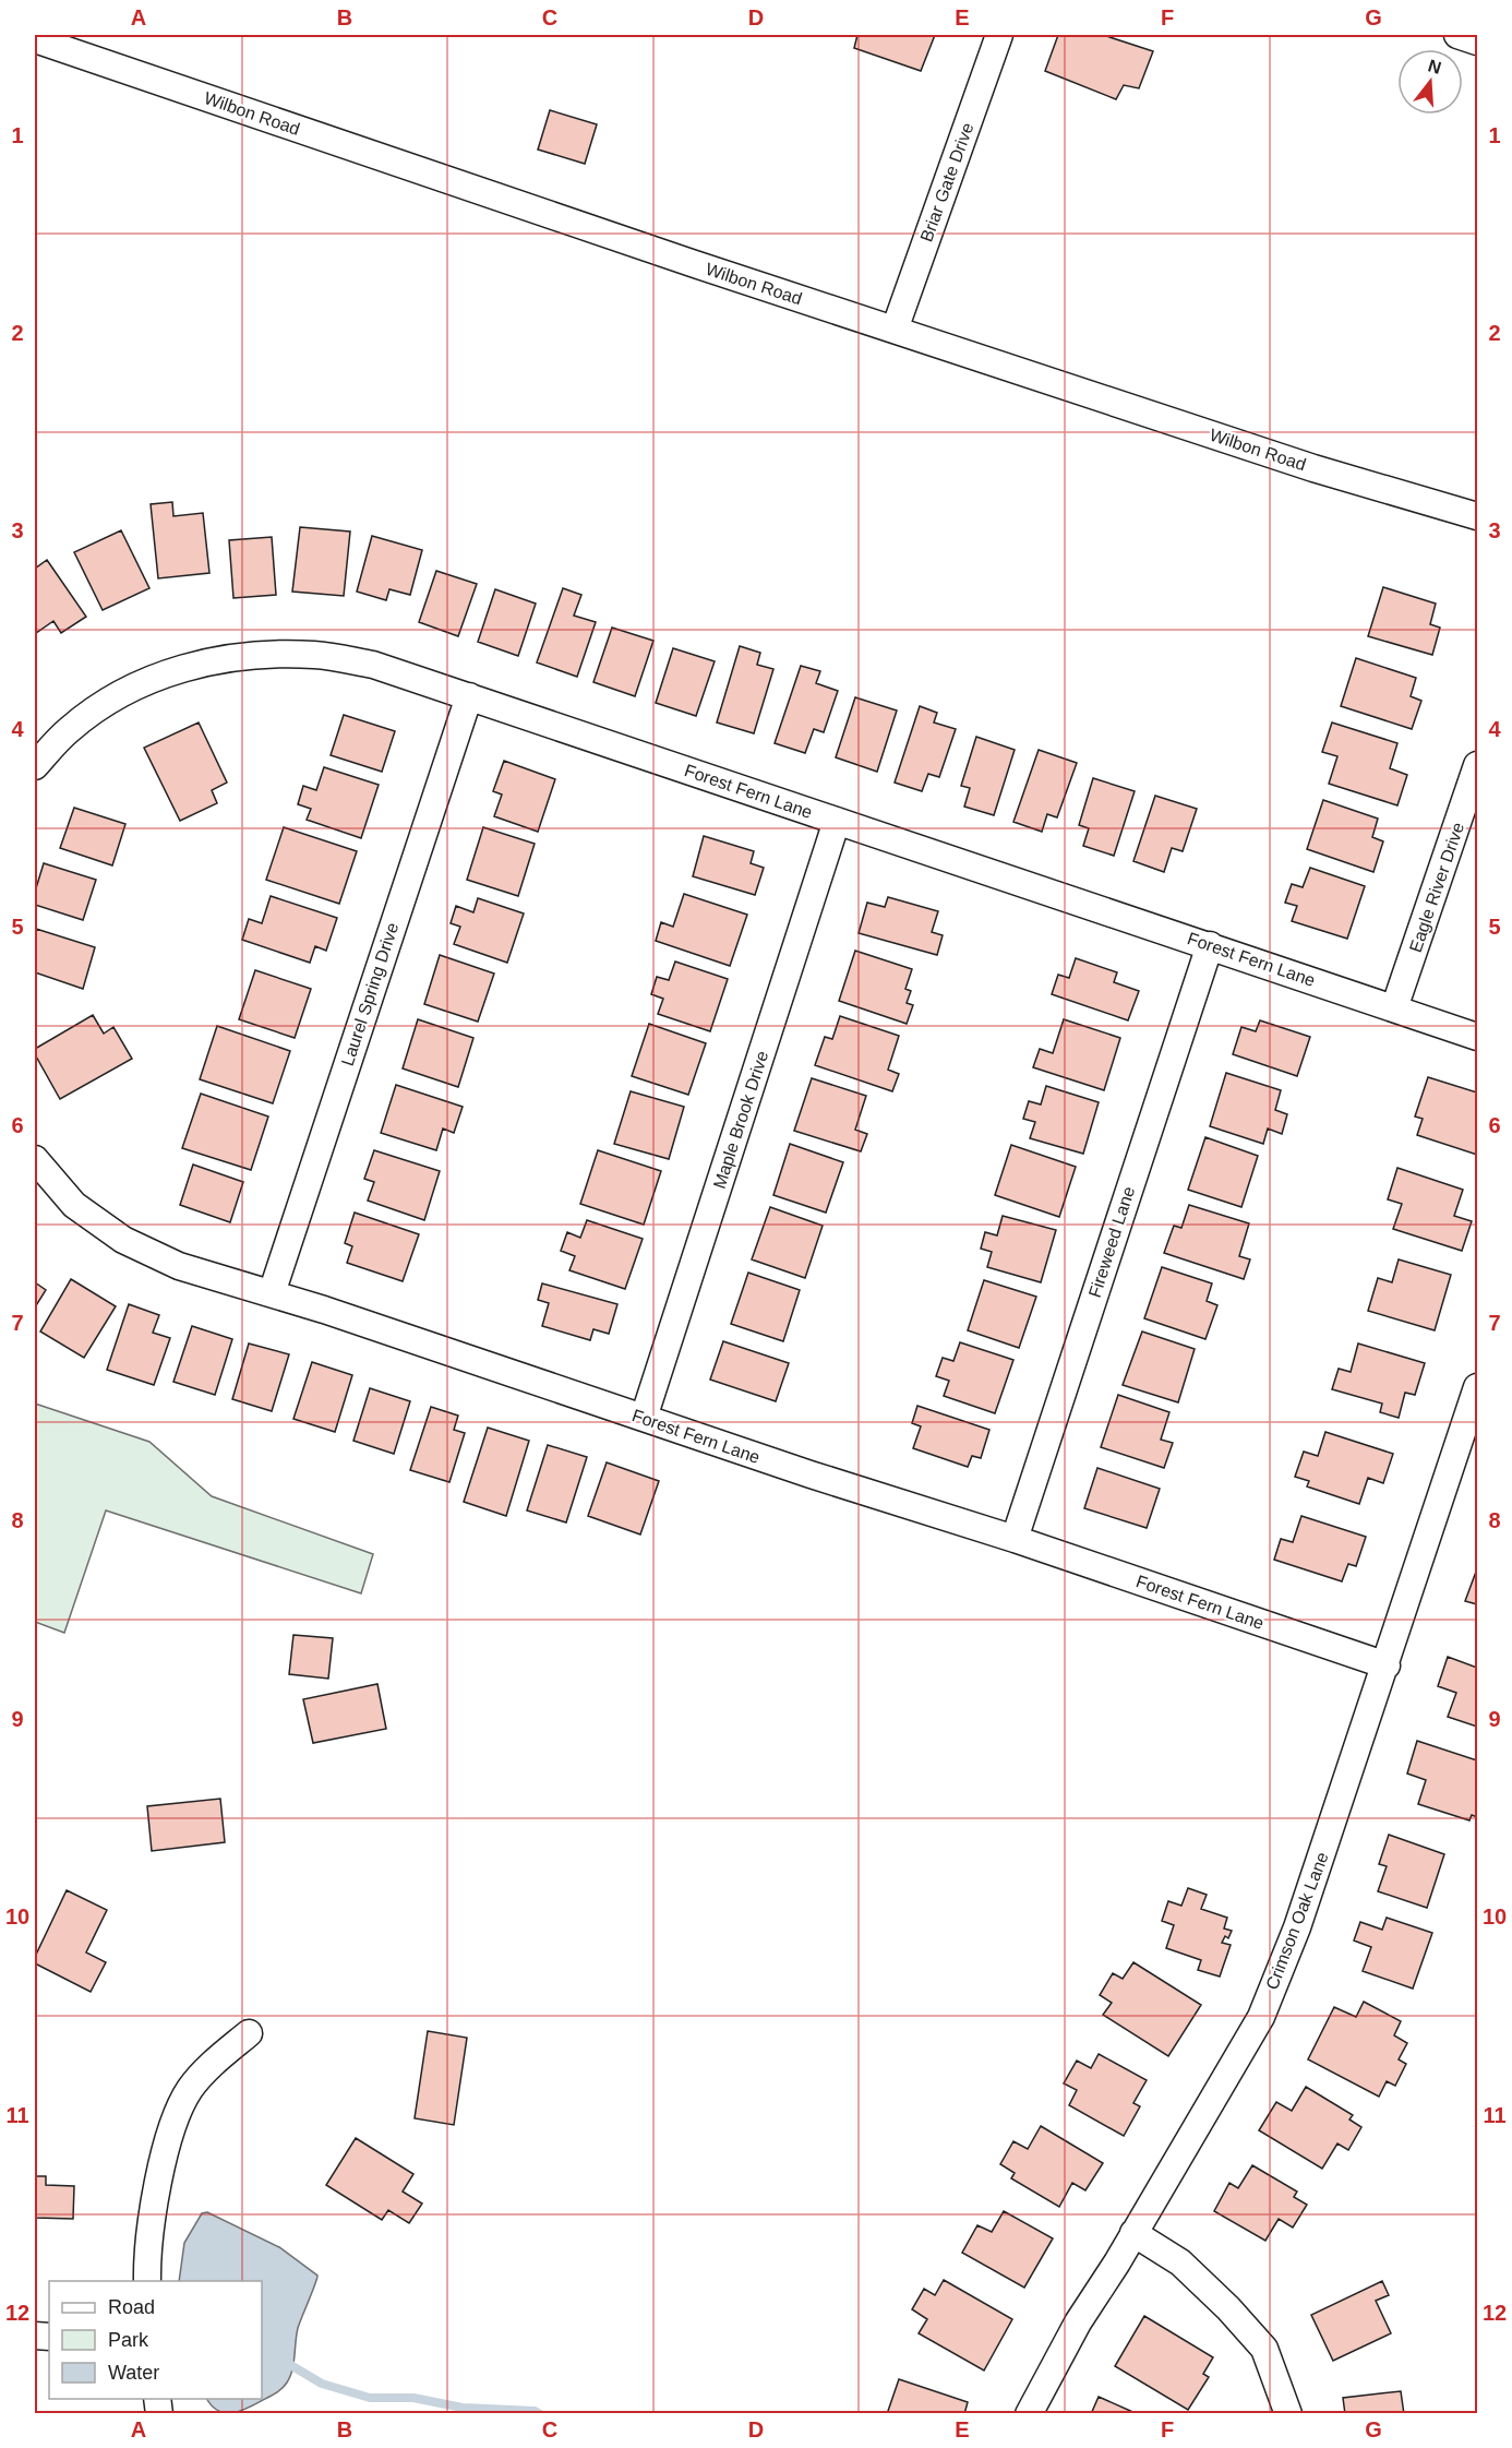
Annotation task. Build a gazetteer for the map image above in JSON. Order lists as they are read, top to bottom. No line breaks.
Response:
{"streets":{"street":["Wilbon Road","Briar Gate Drive","Forest Fern Lane","Eagle River Drive","Laurel Spring Drive","Maple Brook Drive","Fireweed Lane","Crimson Oak Lane"]},"crossings":[["Wilbon Road","Briar Gate Drive"],["Forest Fern Lane","Eagle River Drive"],["Forest Fern Lane","Laurel Spring Drive"],["Forest Fern Lane","Maple Brook Drive"],["Forest Fern Lane","Fireweed Lane"],["Forest Fern Lane","Crimson Oak Lane"]],"legend":["Road","Park","Water"],"north":"top","grid":{"columns":["A","B","C","D","E","F","G"],"rows":["1","2","3","4","5","6","7","8","9","10","11","12"]}}
